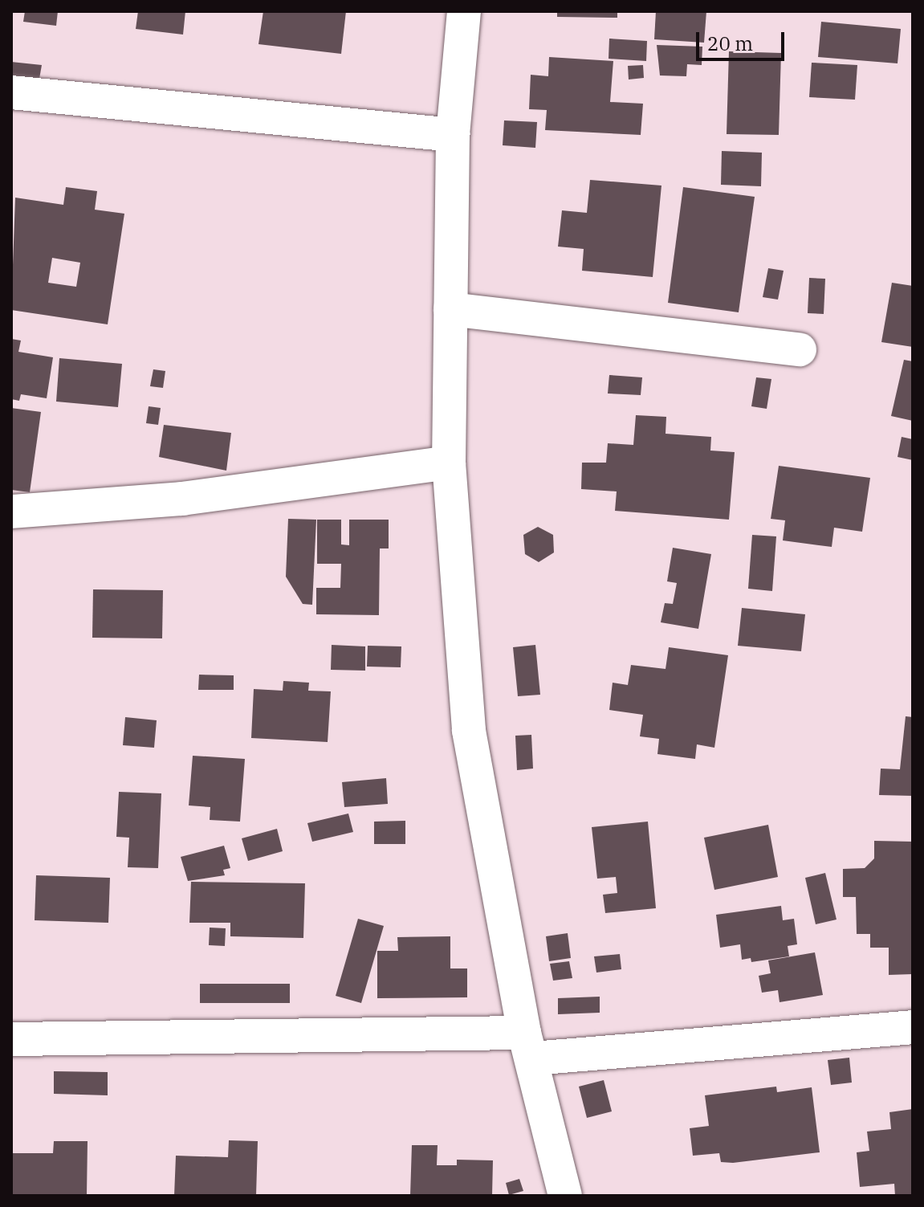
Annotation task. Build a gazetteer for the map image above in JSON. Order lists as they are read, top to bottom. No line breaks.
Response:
{"scale_bar":"20 m"}
